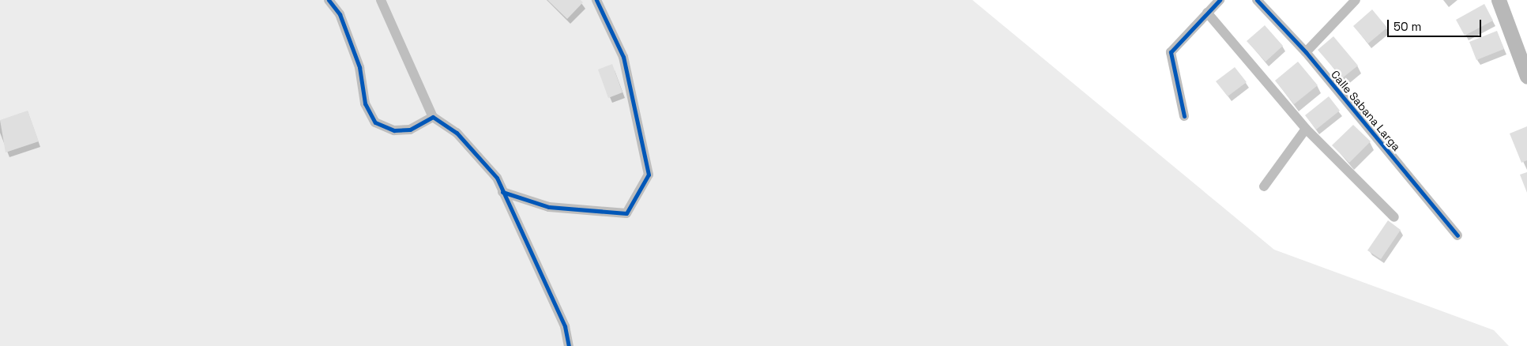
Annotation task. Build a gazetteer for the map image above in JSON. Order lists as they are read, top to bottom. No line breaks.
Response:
{"streets":{"street":["Calle Sabana Larga"]},"scale_bar":"50 m"}
